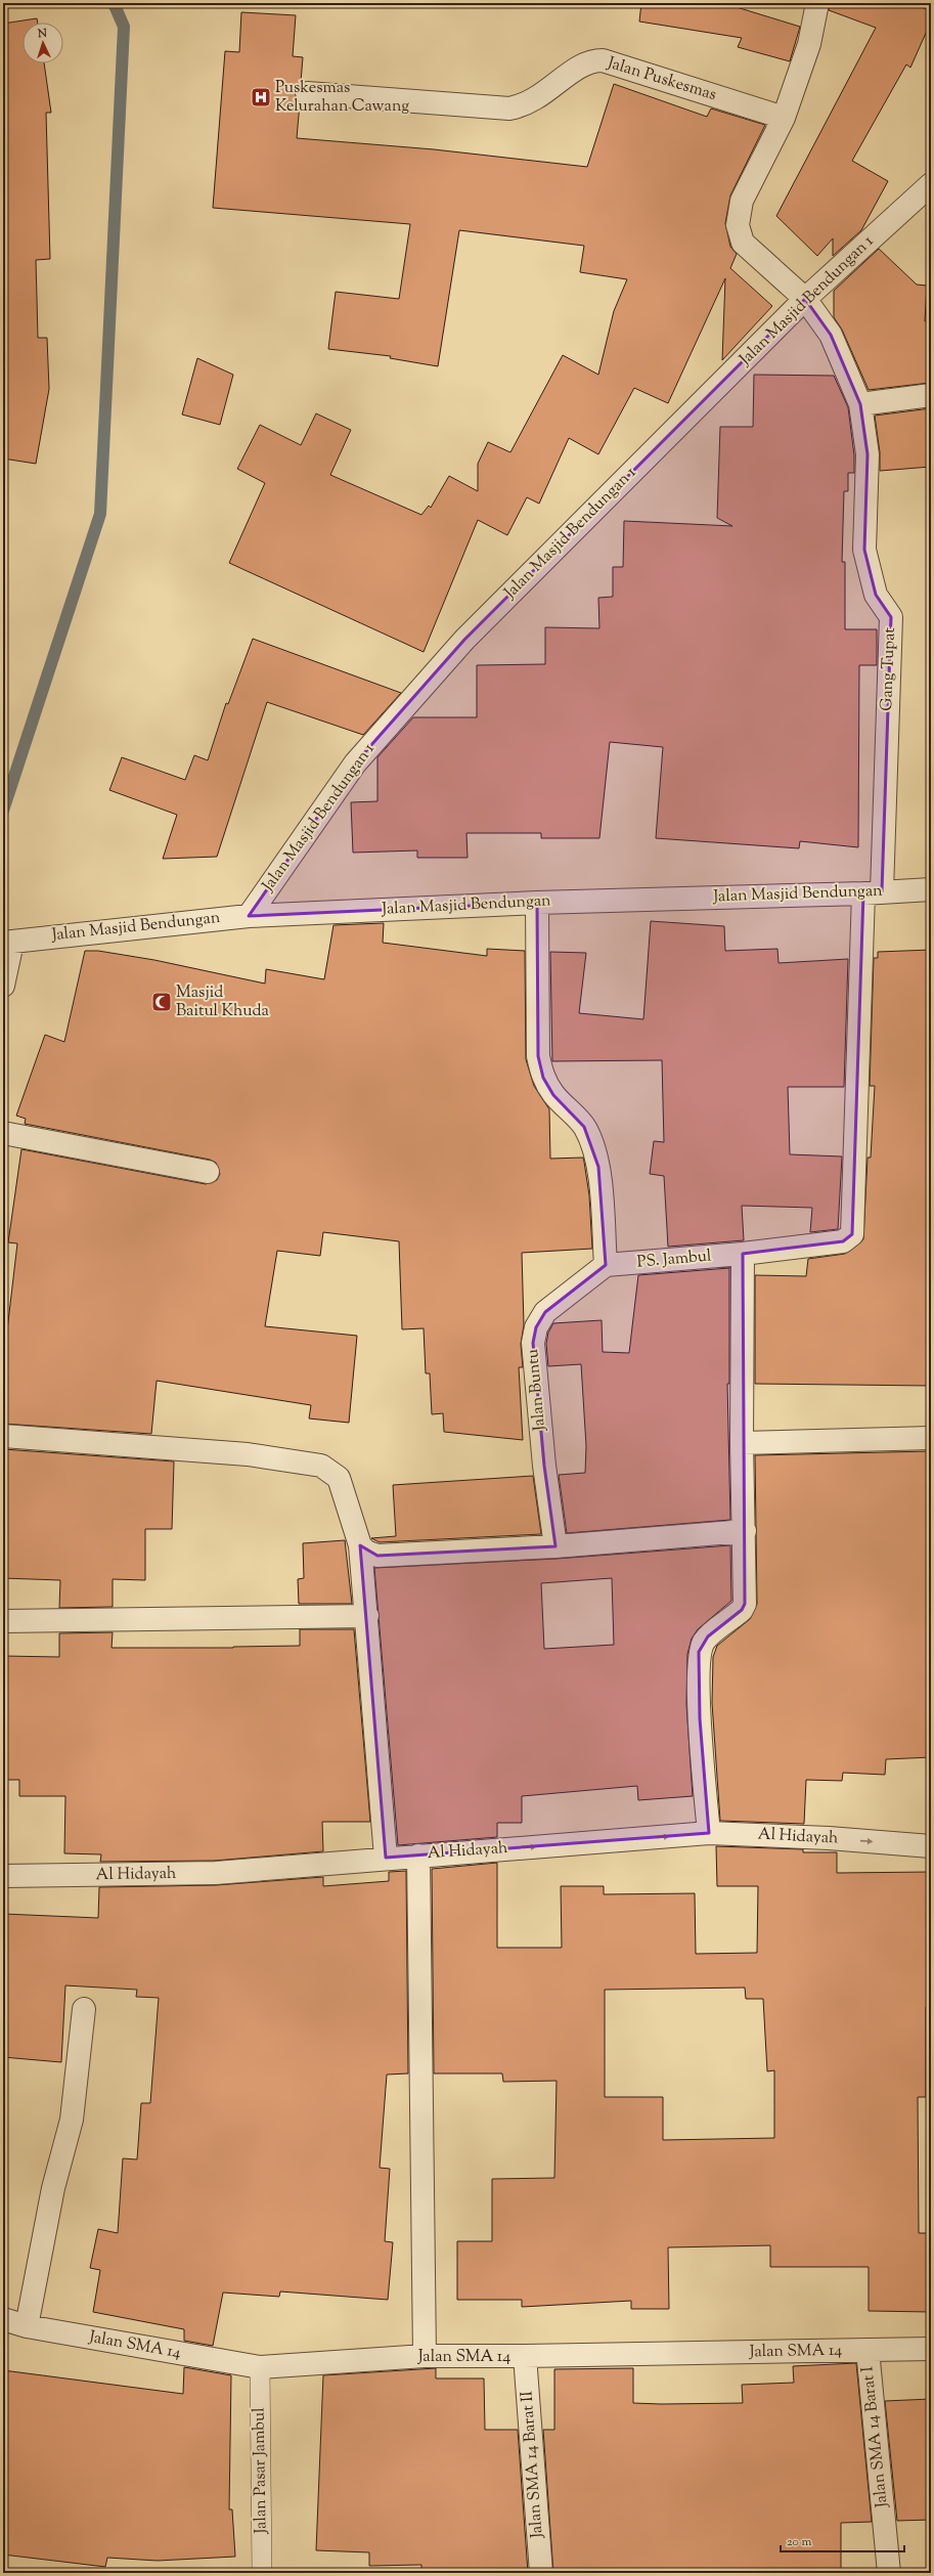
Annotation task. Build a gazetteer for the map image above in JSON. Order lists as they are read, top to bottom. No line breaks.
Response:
{"streets":{"street":["Jalan Puskesmas","Jalan Masjid Bendungan 1","Gang Tupat","Jalan Masjid Bendungan","PS. Jambul","Jalan Buntu","Al Hidayah","Jalan SMA 14","Jalan SMA 14 Barat I","Jalan SMA 14 Barat II"],"lane":["Jalan Pasar Jambul"]},"crossings":[["Jalan Puskesmas","Gang Tupat"],["Jalan Masjid Bendungan 1","Gang Tupat"],["Jalan Masjid Bendungan 1","Jalan Masjid Bendungan"],["Gang Tupat","Jalan Masjid Bendungan"],["Gang Tupat","PS. Jambul"],["PS. Jambul","Jalan Buntu"],["Jalan SMA 14","Jalan SMA 14 Barat I"],["Jalan SMA 14","Jalan SMA 14 Barat II"],["Jalan SMA 14","Jalan Pasar Jambul"]],"one_way":["Al Hidayah"],"places":{"hospital":["Puskesmas Kelurahan Cawang"],"mosque":["Masjid Baitul Khuda"]},"scale_bar":"20 m","north":"top"}
